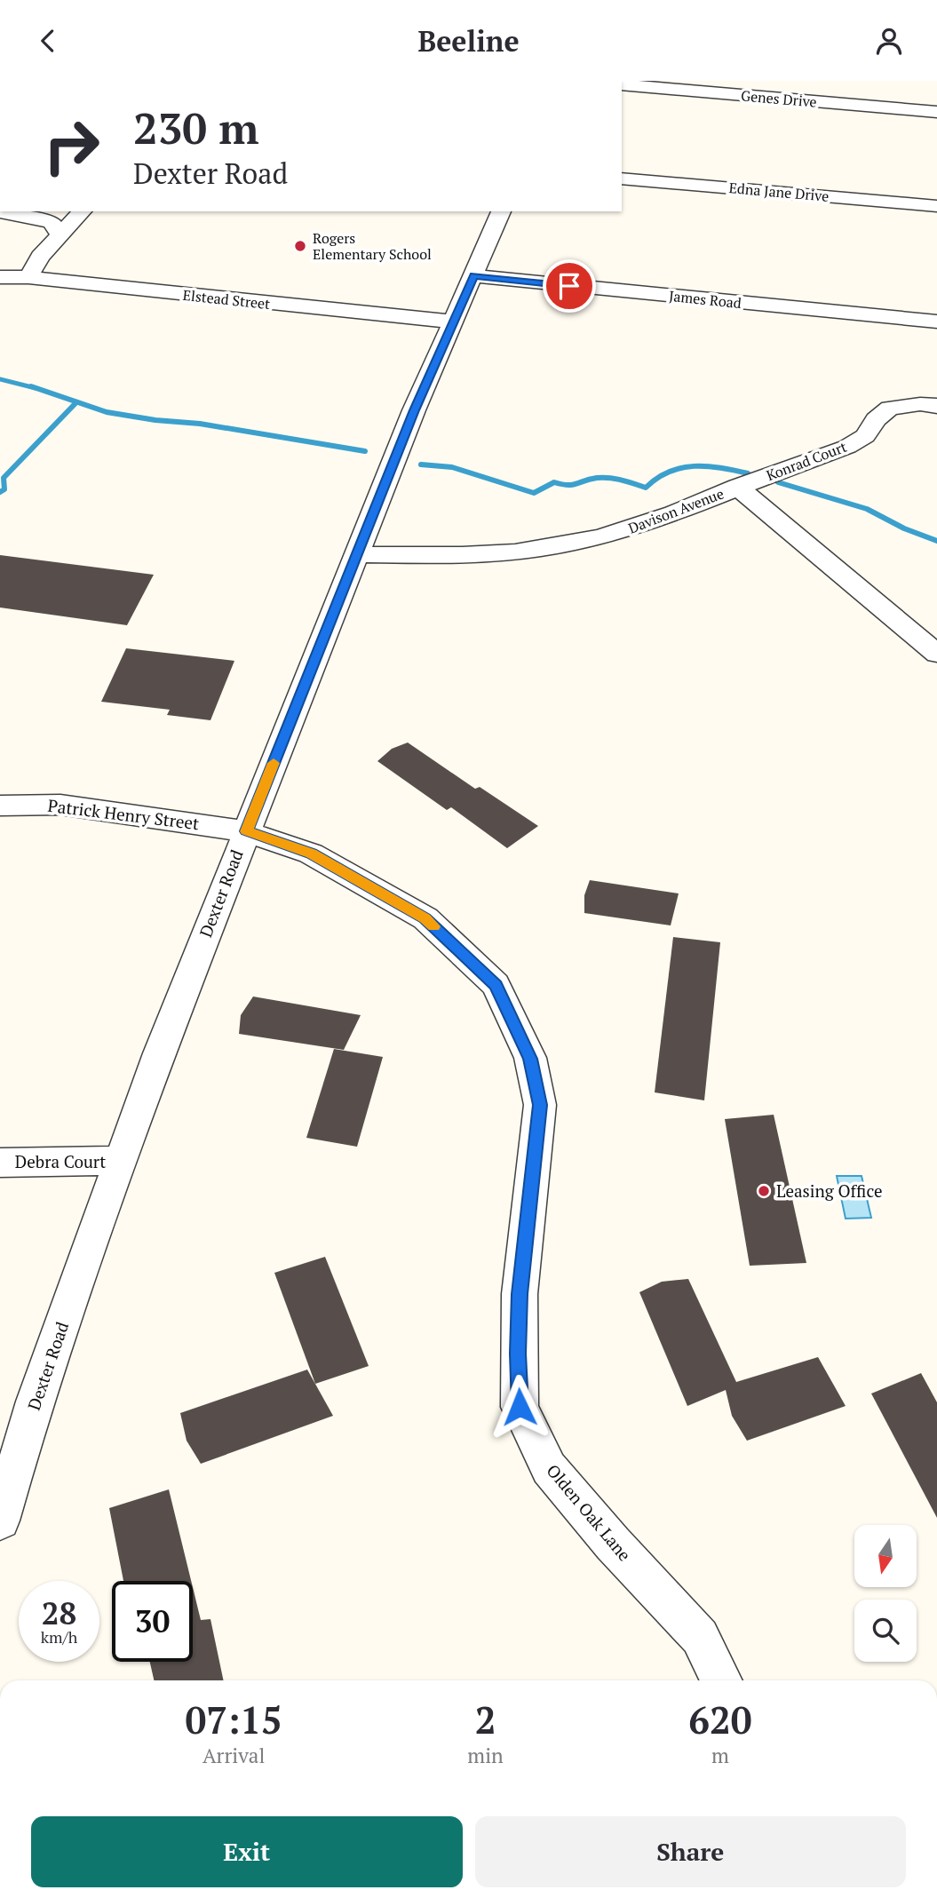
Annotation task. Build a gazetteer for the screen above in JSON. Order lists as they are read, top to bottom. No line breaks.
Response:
{"streets":{"street":["Genes Drive","Edna Jane Drive","Elstead Street","James Road","Konrad Court","Davison Avenue","Patrick Henry Street","Dexter Road","Debra Court","Olden Oak Lane"]},"crossings":[["Elstead Street","Dexter Road"],["James Road","Dexter Road"],["Konrad Court","Davison Avenue"],["Davison Avenue","Dexter Road"],["Patrick Henry Street","Dexter Road"],["Patrick Henry Street","Olden Oak Lane"],["Dexter Road","Debra Court"],["Dexter Road","Olden Oak Lane"]],"places":["Rogers Elementary School","Leasing Office"],"north":"bottom","page":{"header":"Beeline","turn":["230 m","Dexter Road"],"speed":"28 km/h","limit":"30","eta":["07:15","Arrival","2","min","620","m"],"buttons":["Exit","Share"]}}
